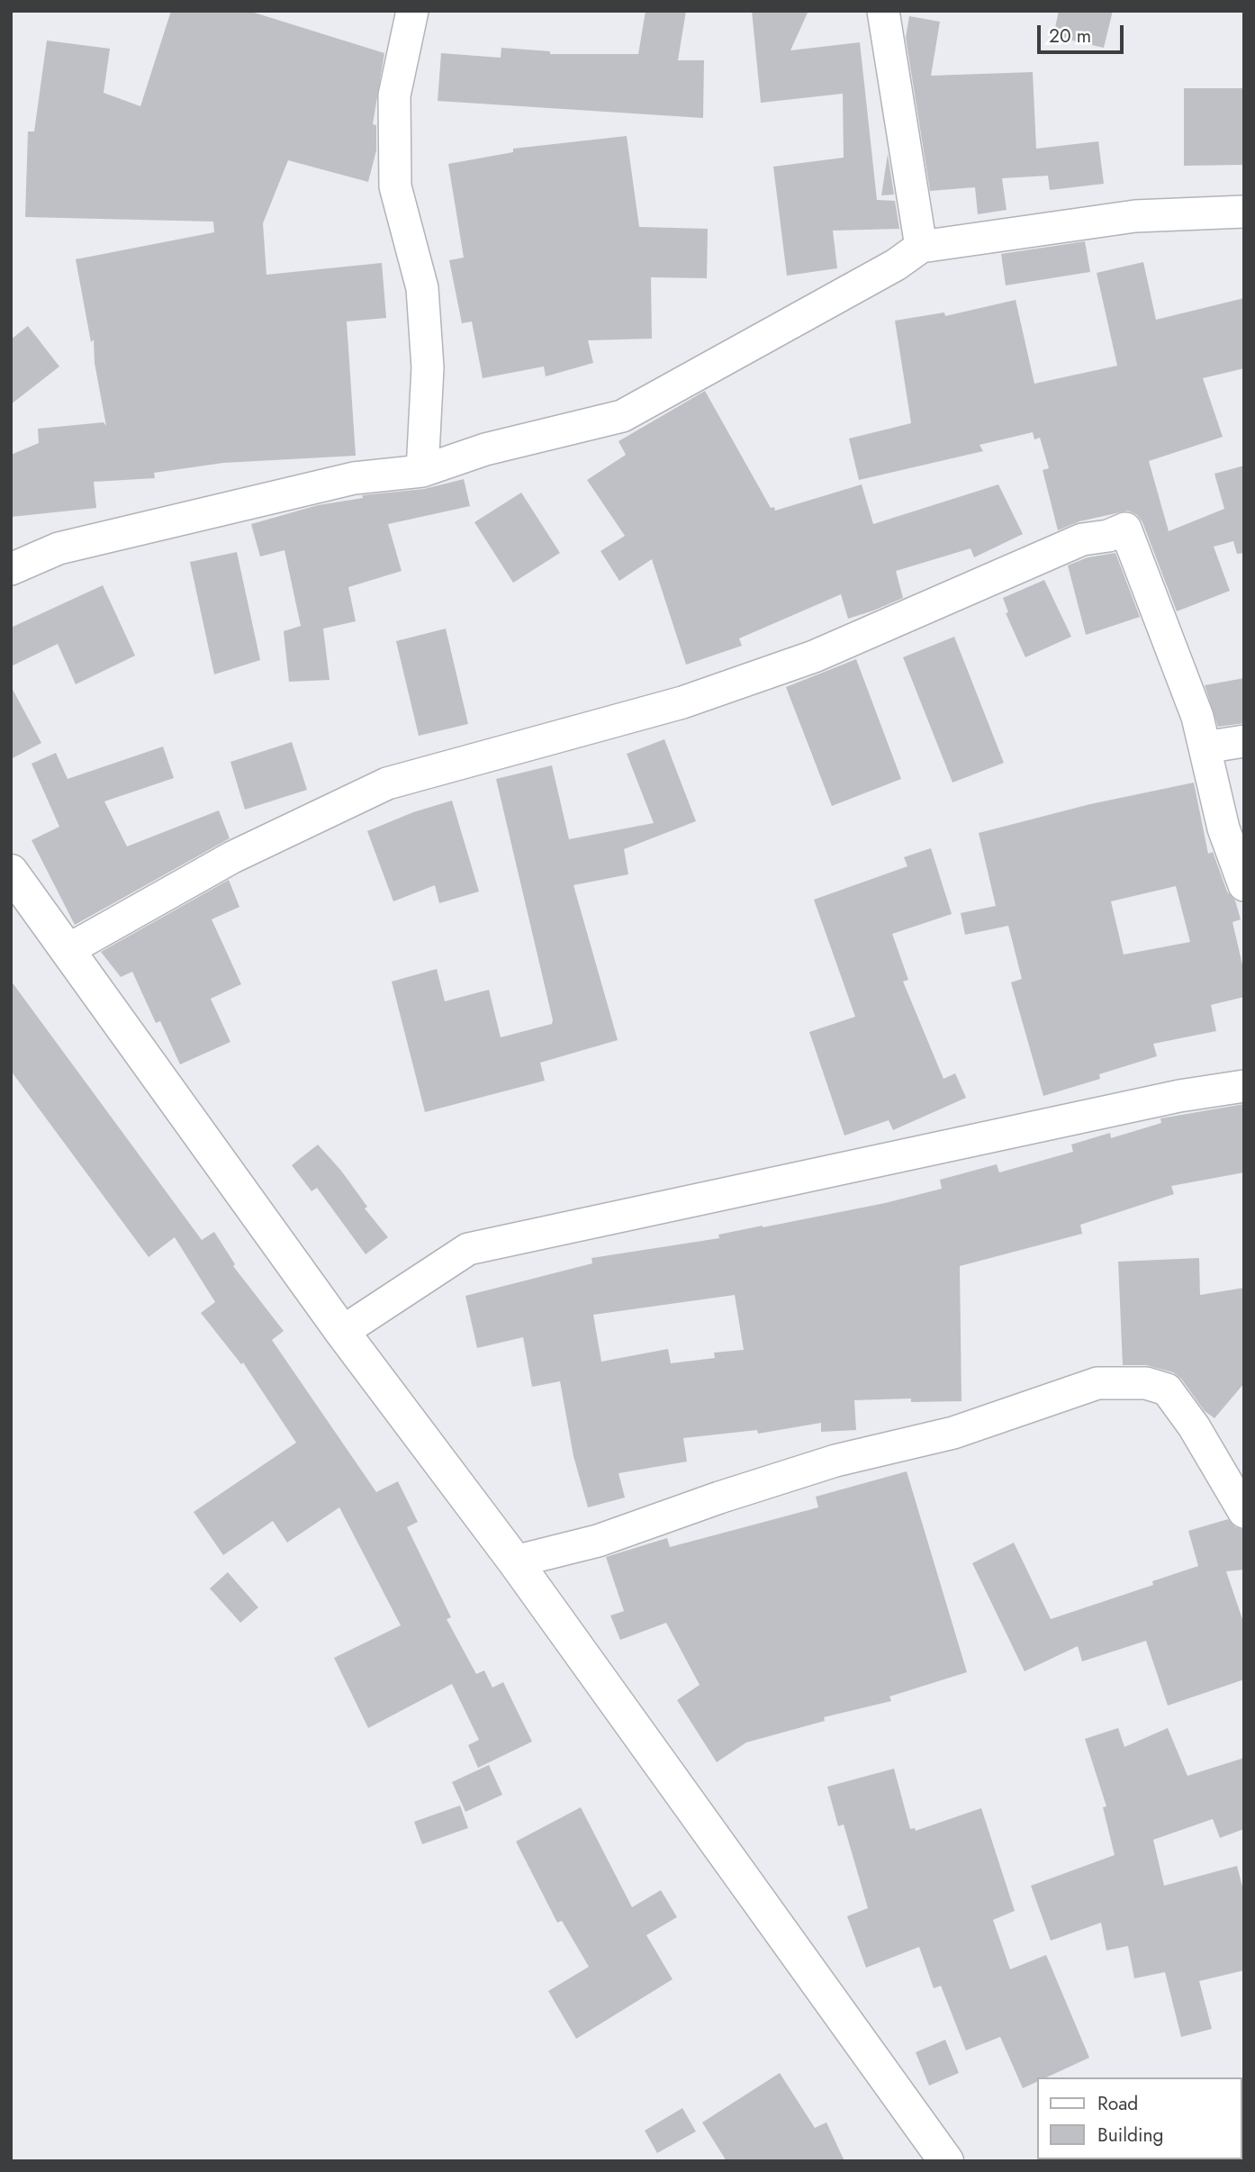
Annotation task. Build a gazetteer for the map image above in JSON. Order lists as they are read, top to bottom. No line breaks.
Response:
{"legend":["Road","Building"],"scale_bar":"20 m"}
